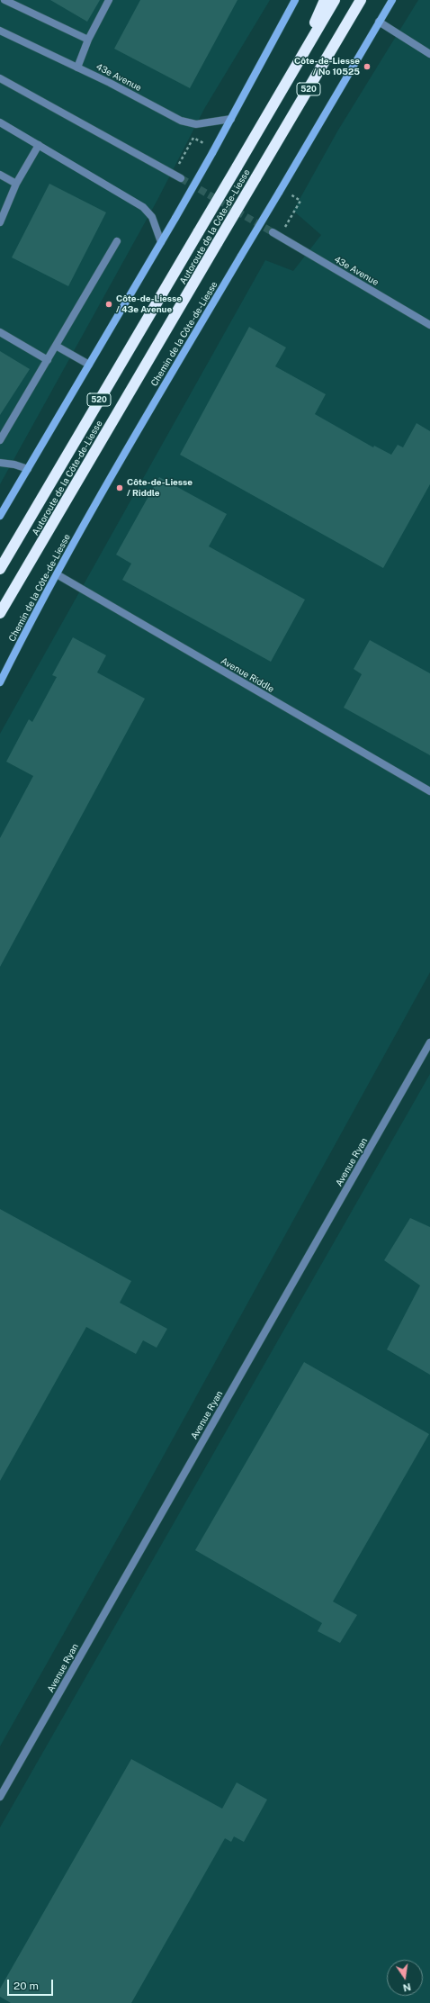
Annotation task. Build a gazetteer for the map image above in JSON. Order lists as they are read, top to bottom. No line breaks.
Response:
{"streets":{"highway":["520","Autoroute de la Côte-de-Liesse"],"main road":["Chemin de la Côte-de-Liesse"],"street":["43e Avenue","Avenue Riddle","Avenue Ryan"]},"crossings":[["Chemin de la Côte-de-Liesse","Avenue Riddle"]],"places":["Côte-de-Liesse / No 10525","Côte-de-Liesse / 43e Avenue","Côte-de-Liesse / Riddle"],"scale_bar":"20 m","north":"bottom"}
